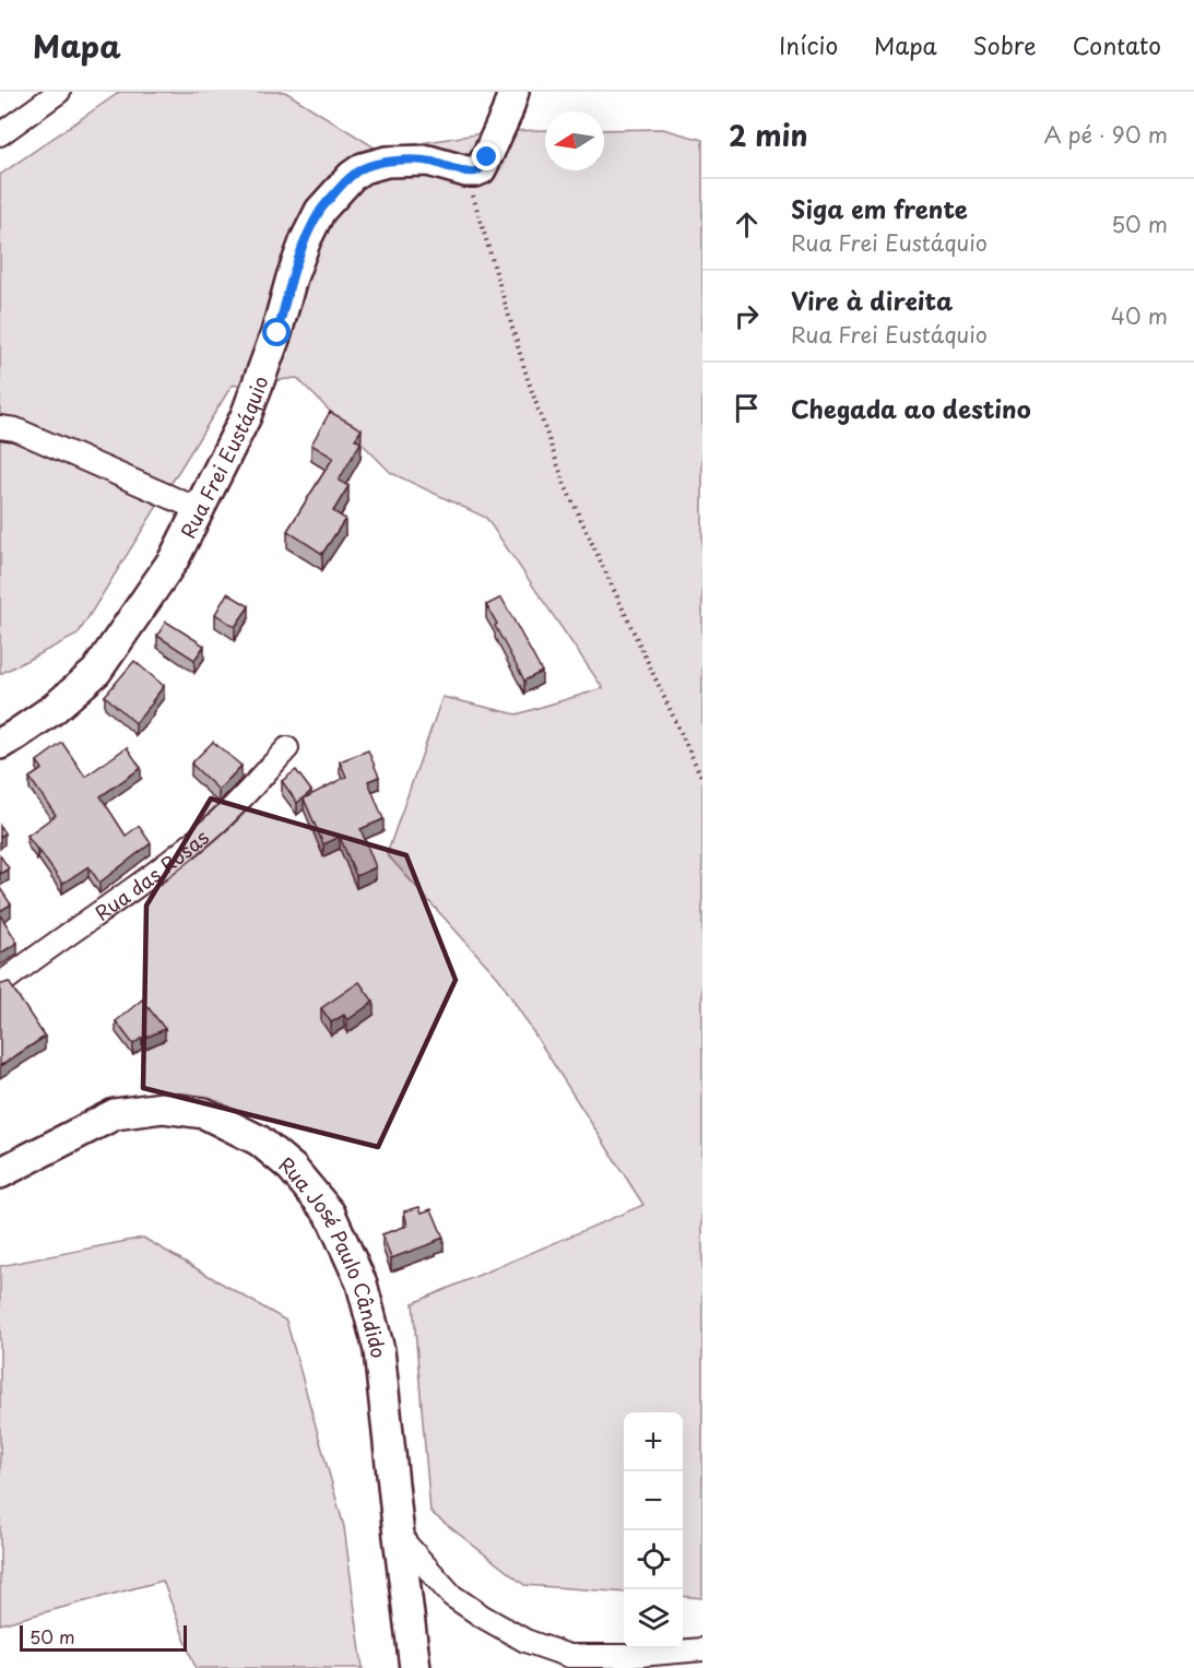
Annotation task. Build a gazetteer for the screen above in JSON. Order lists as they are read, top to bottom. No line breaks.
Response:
{"streets":{"street":["Rua Frei Eustáquio","Rua das Rosas","Rua José Paulo Cândido"]},"scale_bar":"50 m","north":"left","page":{"header":"Mapa","nav":["Início","Mapa","Sobre","Contato"],"heading":["2 min","A pé · 90 m"],"list":[["Siga em frente","Rua Frei Eustáquio","50 m"],["Vire à direita","Rua Frei Eustáquio","40 m"],"Chegada ao destino"],"map_buttons":["+","−"],"scale":"50 m"}}
